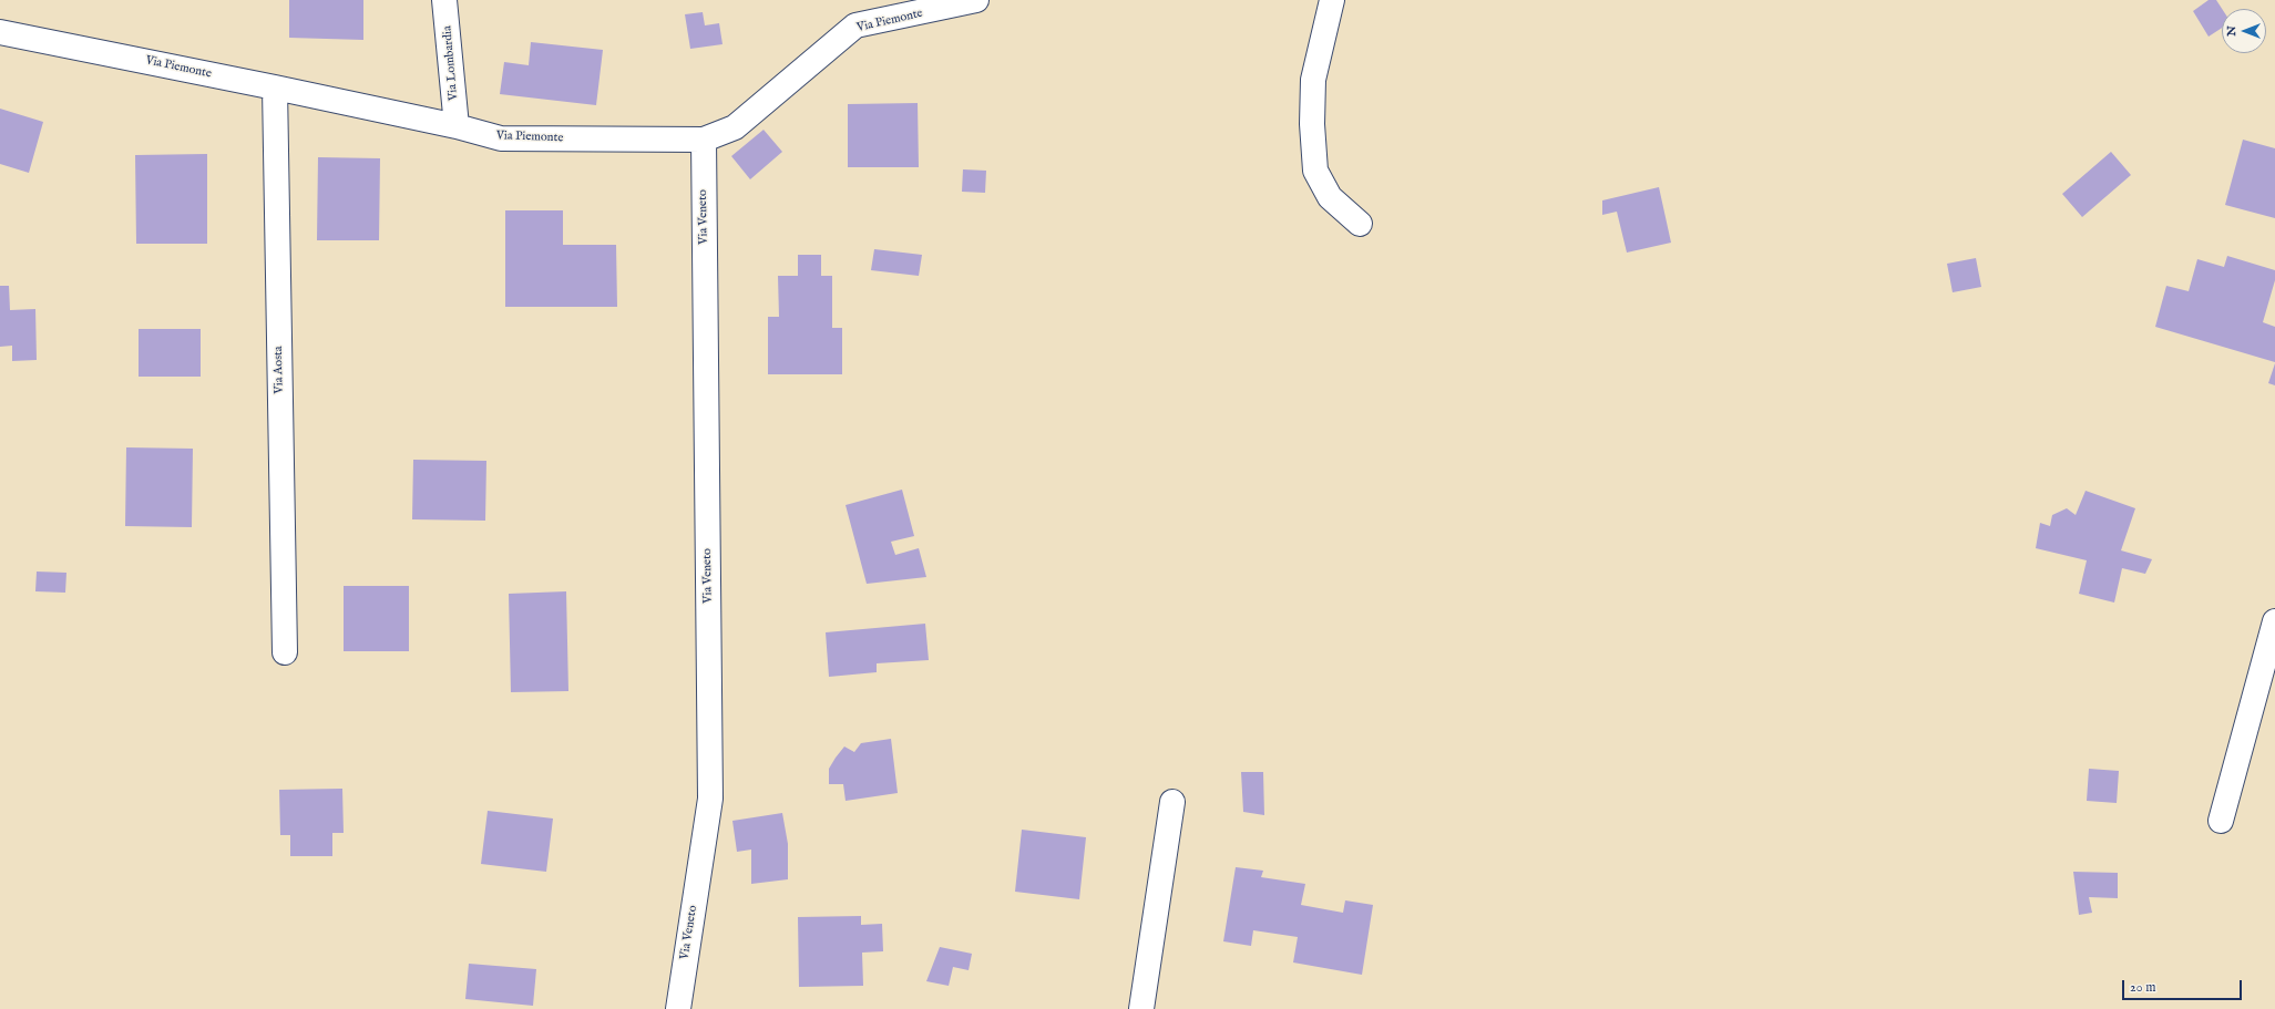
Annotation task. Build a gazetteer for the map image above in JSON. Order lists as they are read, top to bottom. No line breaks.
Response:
{"streets":{"street":["Via Piemonte","Via Lombardia","Via Veneto","Via Aosta"]},"crossings":[["Via Piemonte","Via Lombardia"],["Via Piemonte","Via Veneto"],["Via Piemonte","Via Aosta"]],"scale_bar":"20 m","north":"left"}
